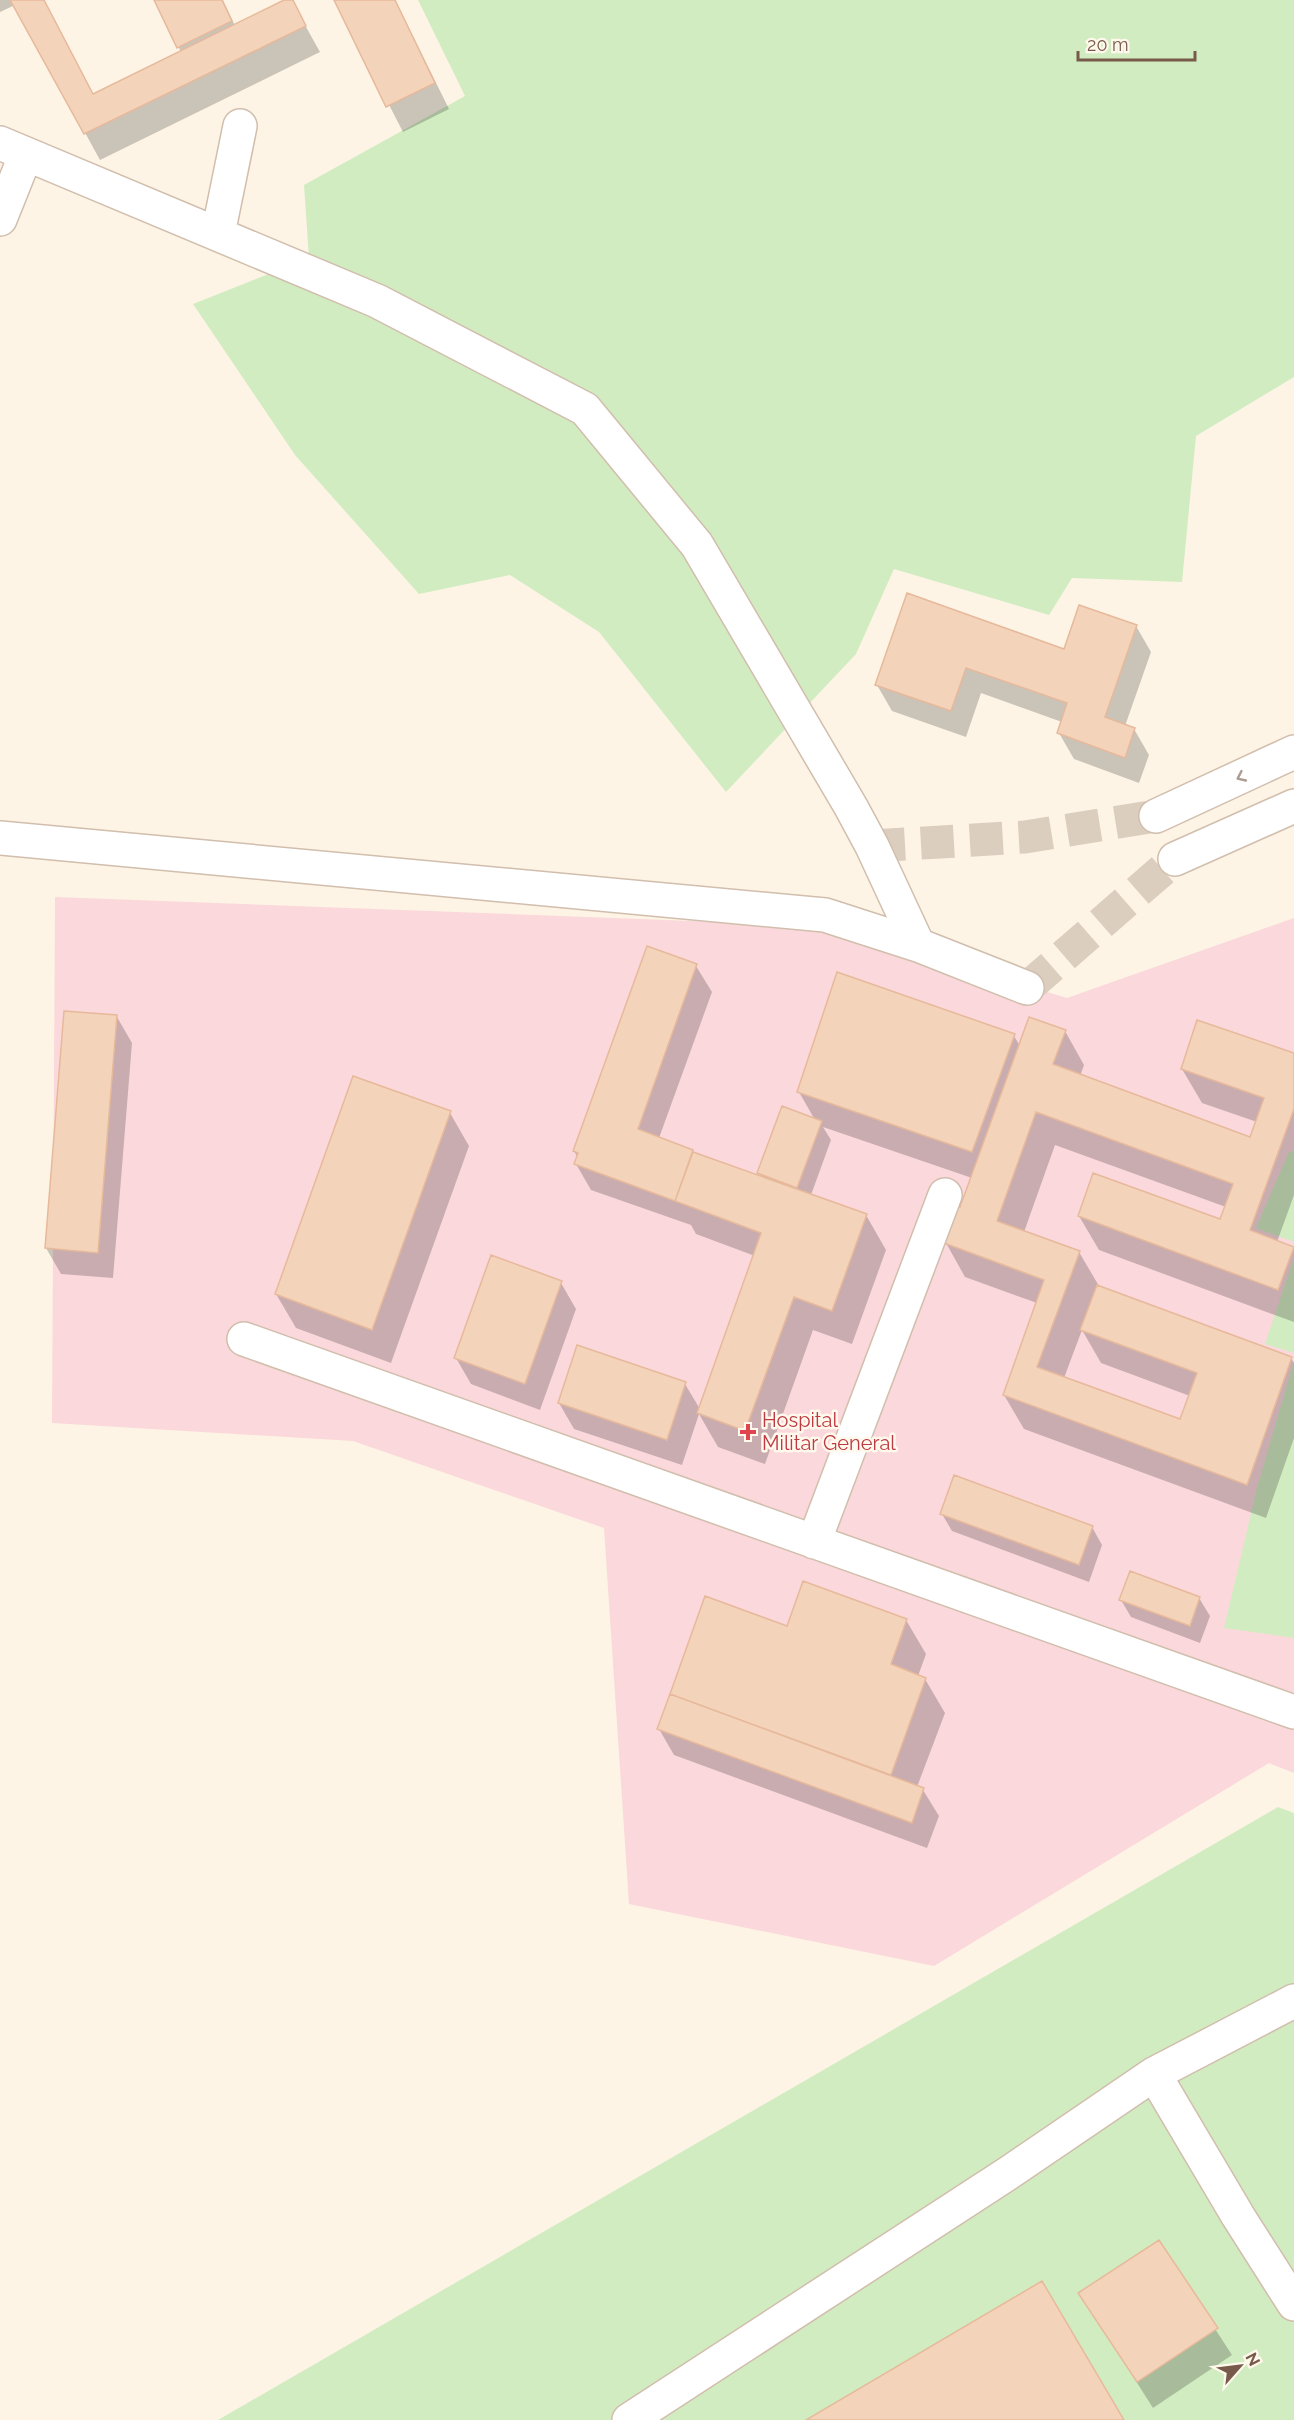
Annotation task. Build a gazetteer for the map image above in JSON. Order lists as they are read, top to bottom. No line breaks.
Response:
{"places":{"health":["Hospital Militar General"]},"scale_bar":"20 m","north":"top right"}
